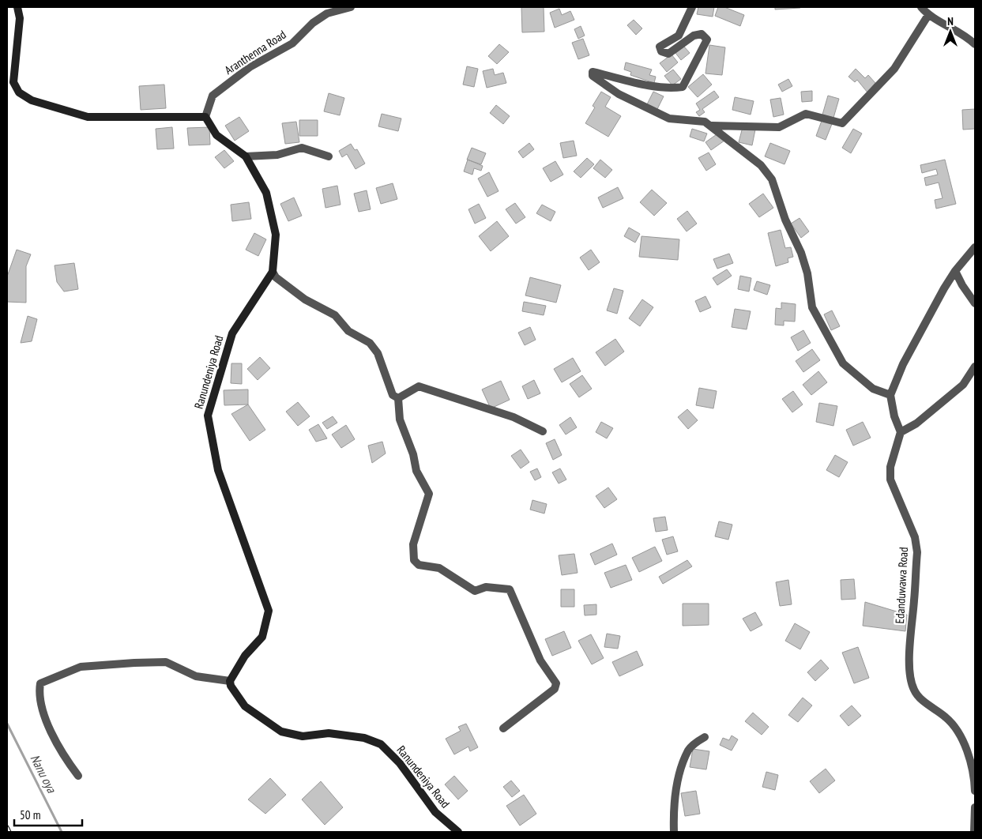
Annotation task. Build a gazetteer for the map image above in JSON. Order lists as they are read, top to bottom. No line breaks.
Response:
{"streets":{"main road":["Ranundeniya Road"],"street":["Aranthenna Road","Edanduwawa Road"]},"crossings":[["Aranthenna Road","Ranundeniya Road"]],"water":["Nanu oya"],"scale_bar":"50 m","north":"top"}
